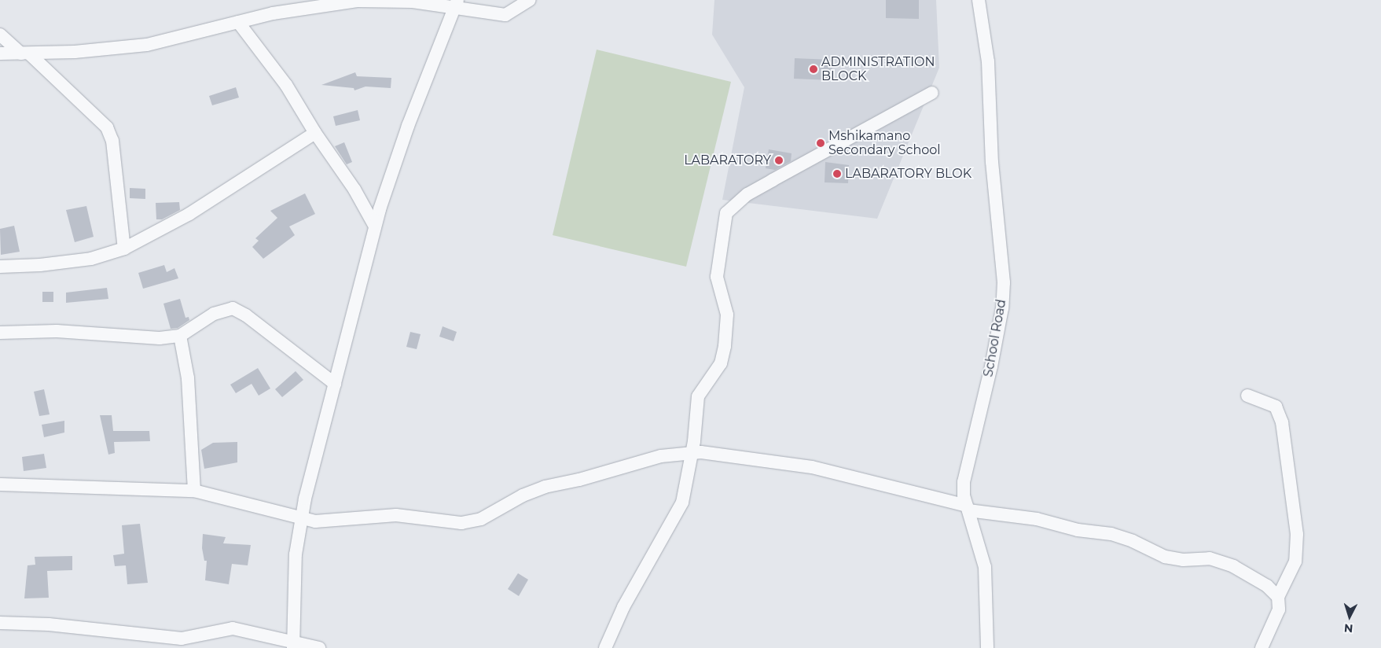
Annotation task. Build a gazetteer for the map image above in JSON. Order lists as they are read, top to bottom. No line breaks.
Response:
{"streets":{"street":["School Road"]},"places":["ADMINISTRATION BLOCK","Mshikamano Secondary School","LABARATORY","LABARATORY BLOK"],"north":"bottom"}
